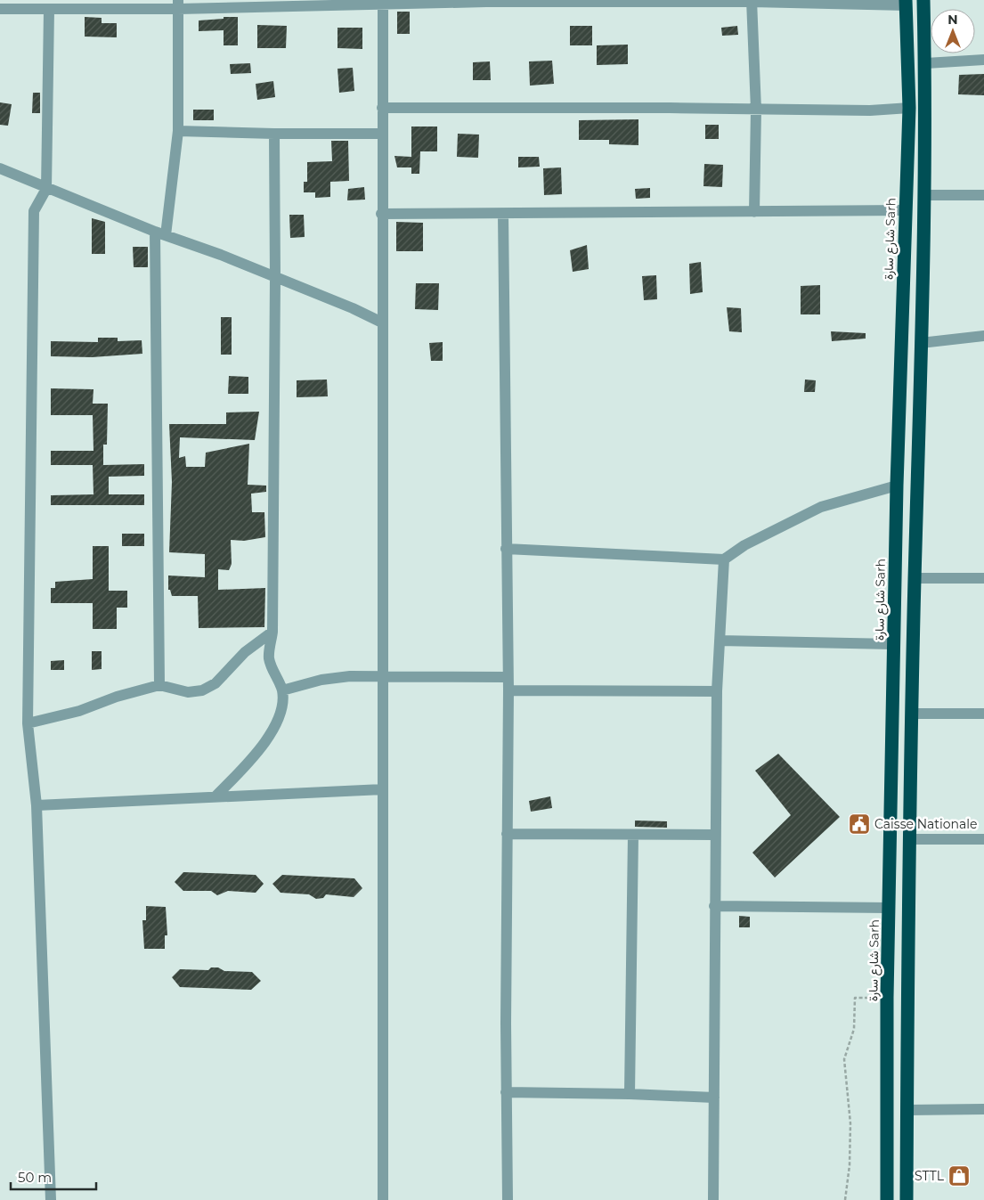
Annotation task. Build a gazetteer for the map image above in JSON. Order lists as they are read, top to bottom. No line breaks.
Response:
{"streets":{"highway":["شارع سارة Sarh"]},"places":{"public building":["Caisse Nationale"],"shop":["STTL"]},"scale_bar":"50 m","north":"top"}
